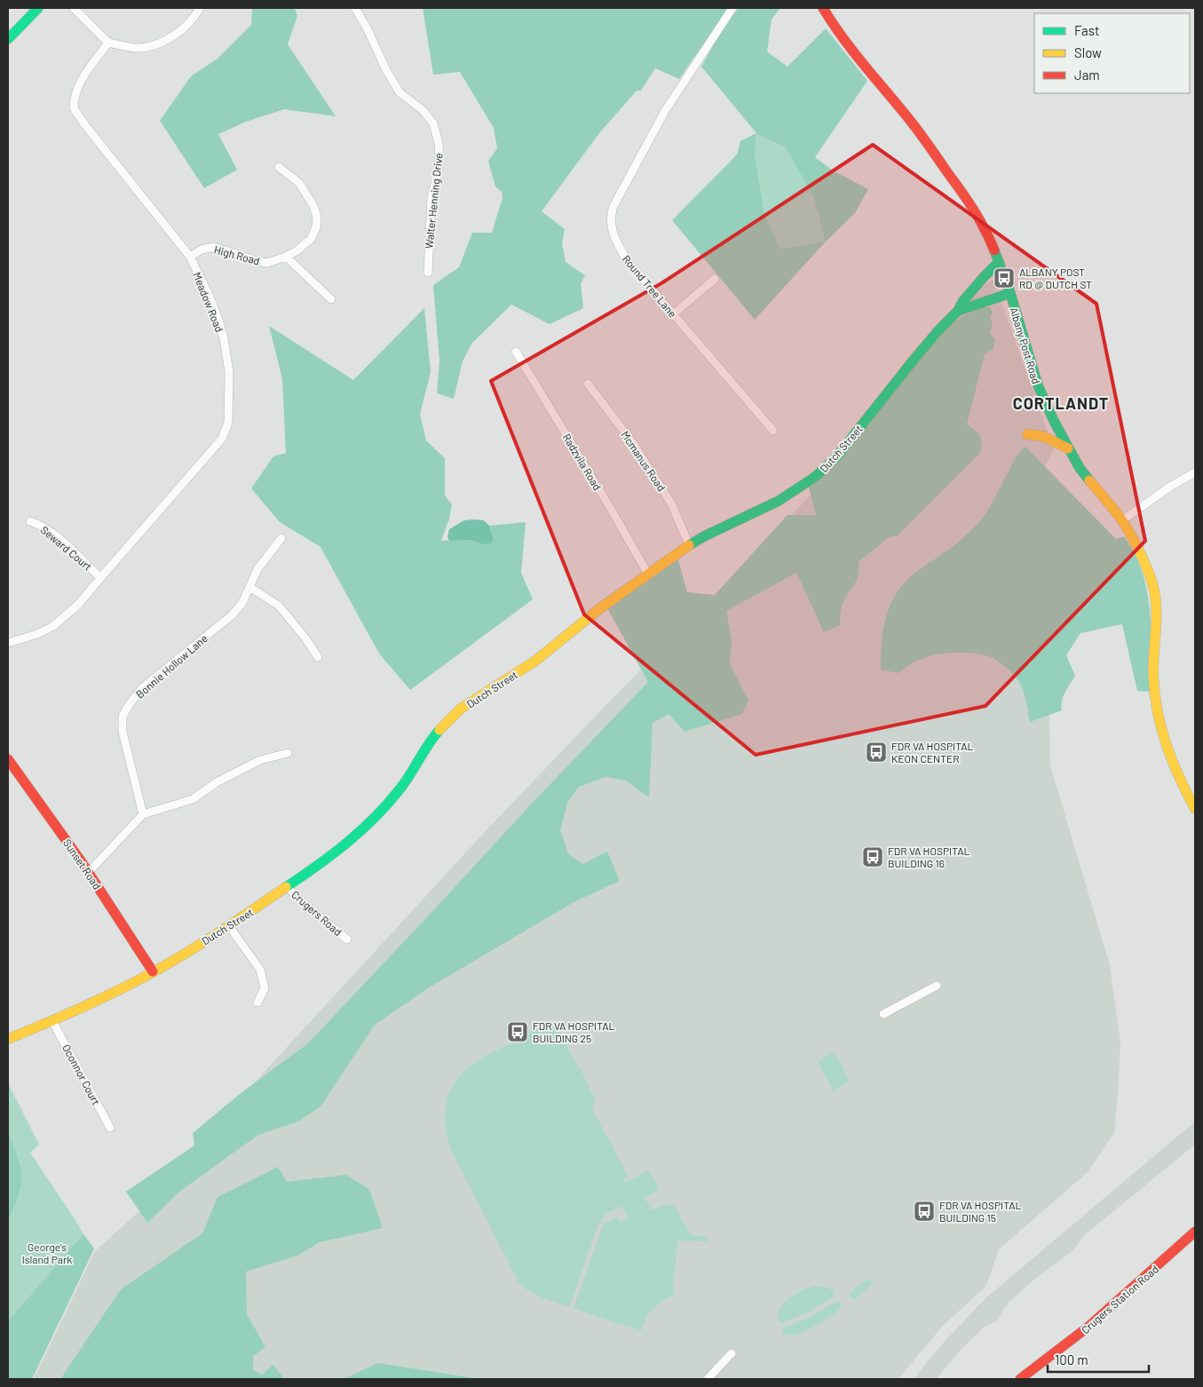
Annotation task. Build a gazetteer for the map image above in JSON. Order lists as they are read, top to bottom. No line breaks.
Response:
{"streets":{"street":["Walter Henning Drive","High Road","Round Tree Lane","Meadow Road","Albany Post Road","Dutch Street","Mcmanus Road","Radzvila Road","Seward Court","Bonnie Hollow Lane","Sunset Road","Crugers Road","Oconnor Court","Crugers Station Road"]},"crossings":[["High Road","Meadow Road"],["Meadow Road","Seward Court"],["Albany Post Road","Dutch Street"],["Dutch Street","Mcmanus Road"],["Dutch Street","Radzvila Road"],["Dutch Street","Sunset Road"],["Dutch Street","Crugers Road"],["Dutch Street","Oconnor Court"]],"districts":["CORTLANDT"],"parks":["George's Island Park"],"places":{"bus stop":["ALBANY POST RD @ DUTCH ST","FDR VA HOSPITAL KEON CENTER","FDR VA HOSPITAL BUILDING 16","FDR VA HOSPITAL BUILDING 25","FDR VA HOSPITAL BUILDING 15"]},"legend":["Fast","Slow","Jam"],"scale_bar":"100 m"}
